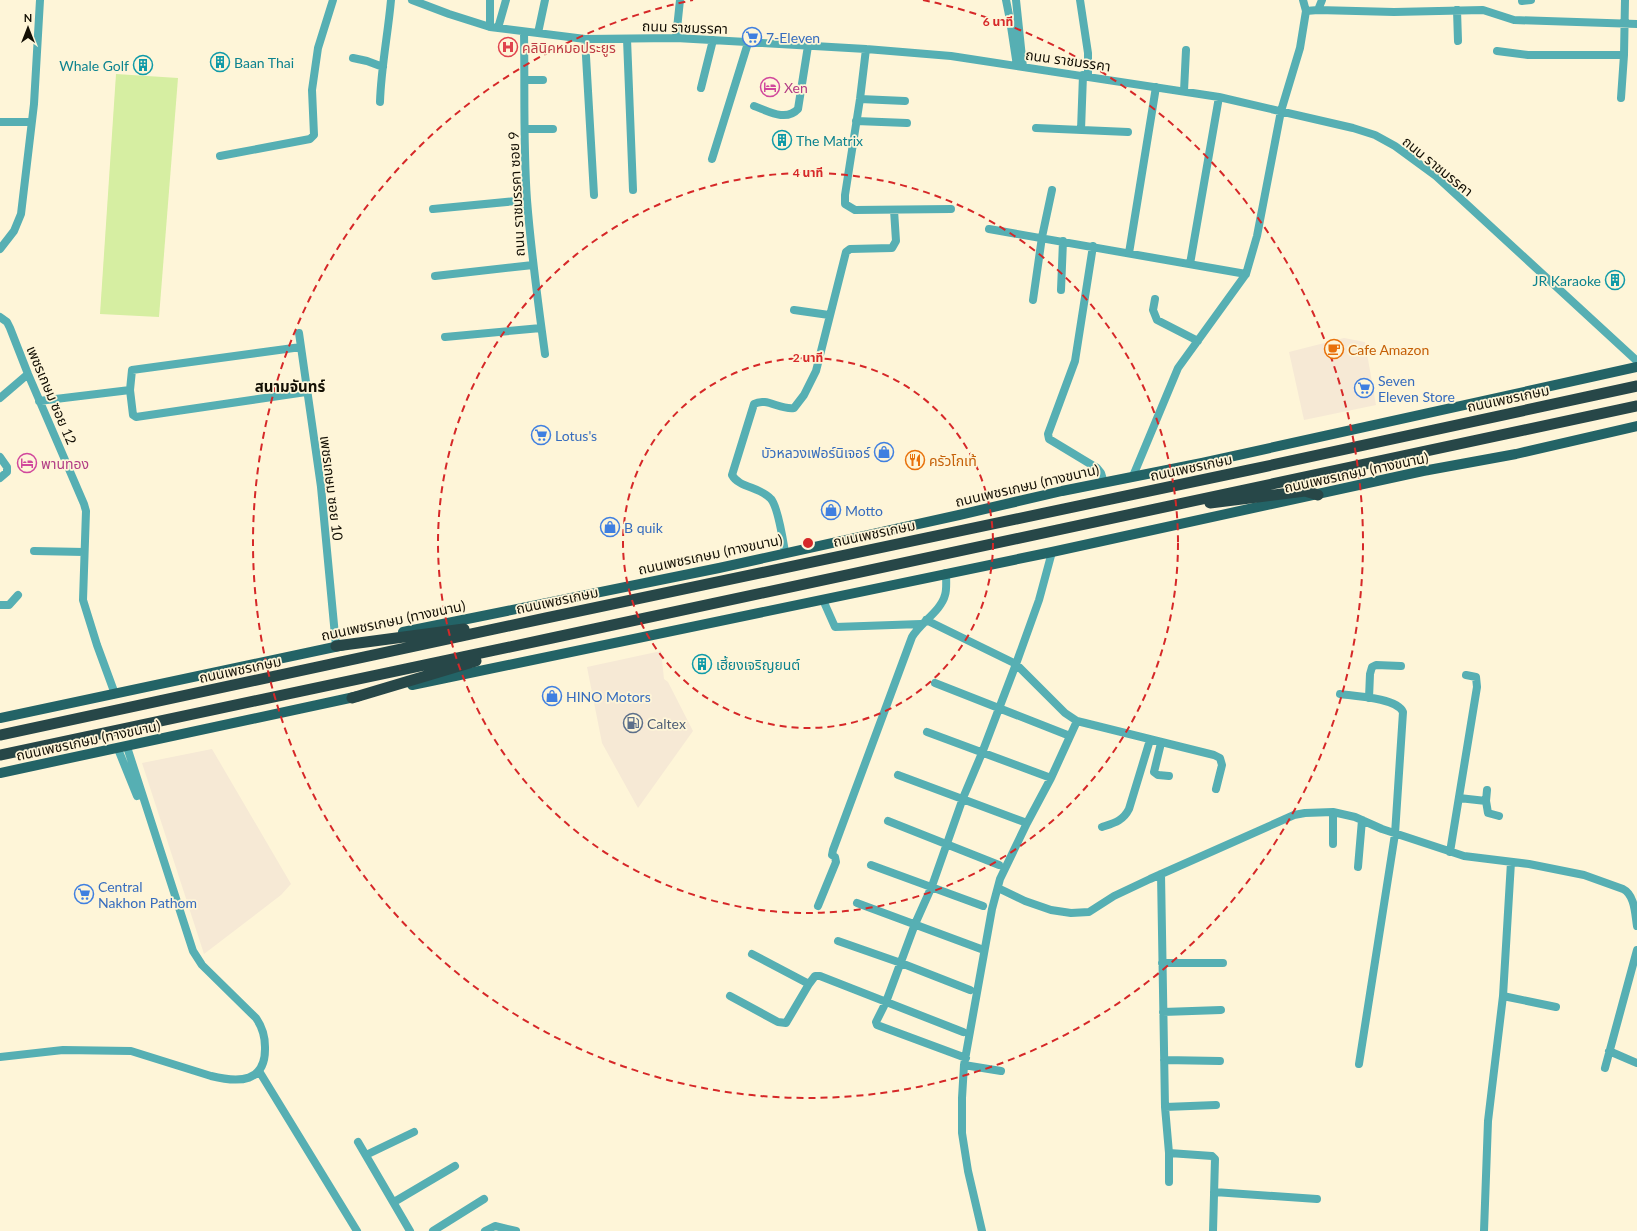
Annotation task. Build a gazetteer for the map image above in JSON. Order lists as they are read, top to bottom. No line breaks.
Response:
{"streets":{"highway":["ถนนเพชรเกษม"],"main road":["ถนนเพชรเกษม (ทางขนาน)"],"street":["ถนน ราชมรรคา","ถนน ราชมรรคา ซอย 9","เพชรเกษม ซอย 12","เพชรเกษม ซอย 10"]},"crossings":[["ถนน ราชมรรคา","ถนน ราชมรรคา ซอย 9"],["เพชรเกษม ซอย 12","ถนนเพชรเกษม (ทางขนาน)"],["ถนนเพชรเกษม (ทางขนาน)","เพชรเกษม ซอย 10"]],"districts":["สนามจันทร์"],"places":{"supermarket":["7-Eleven","Seven Eleven Store","Lotus's","Central Nakhon Pathom"],"hospital":["คลินิคหมอประยูร"],"building":["Baan Thai","Whale Golf","The Matrix","JR Karaoke","เฮี้ยงเจริญยนต์"],"hotel":["Xen","พานทอง"],"cafe":["Cafe Amazon"],"shop":["บัวหลวงเฟอร์นิเจอร์","Motto","B quik","HINO Motors"],"restaurant":["ครัวโกเท้"],"fuel station":["Caltex"]},"north":"top","rings":["6 นาที","4 นาที","2 นาที"]}
